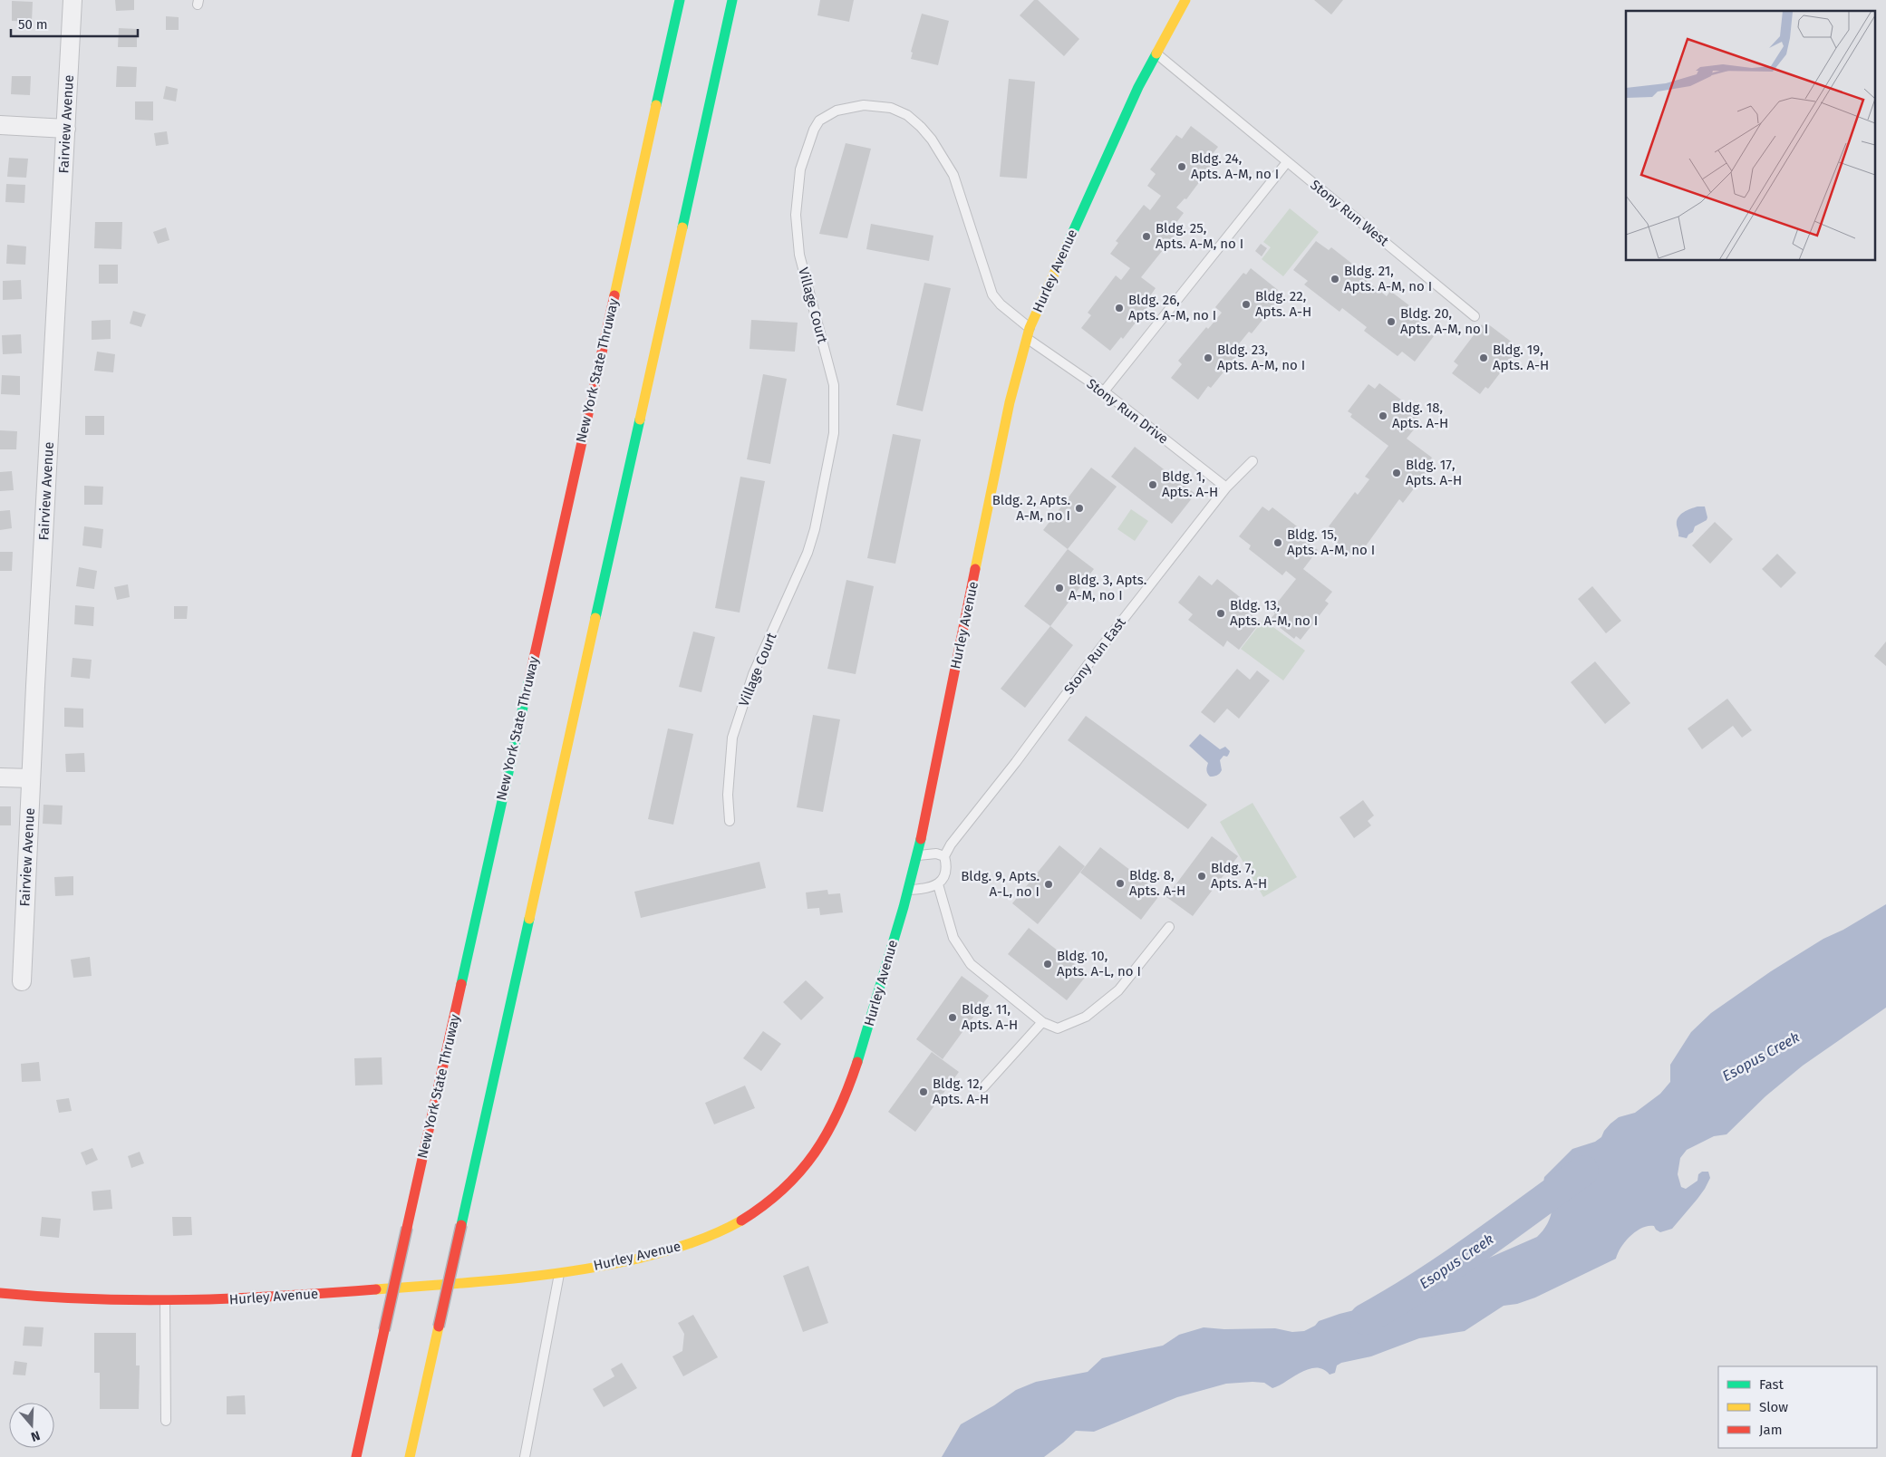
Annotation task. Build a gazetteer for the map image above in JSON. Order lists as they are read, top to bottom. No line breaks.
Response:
{"streets":{"main road":["Hurley Avenue","New York State Thruway"],"street":["Fairview Avenue"],"lane":["Stony Run West","Village Court","Stony Run Drive","Stony Run East"]},"crossings":[["Stony Run West","Hurley Avenue"],["Hurley Avenue","Village Court"],["Hurley Avenue","Stony Run Drive"],["Village Court","Stony Run Drive"],["Stony Run Drive","Stony Run East"]],"water":["Esopus Creek"],"places":["Bldg. 24, Apts. A-M, no I","Bldg. 25, Apts. A-M, no I","Bldg. 21, Apts. A-M, no I","Bldg. 22, Apts. A-H","Bldg. 26, Apts. A-M, no I","Bldg. 20, Apts. A-M, no I","Bldg. 23, Apts. A-M, no I","Bldg. 19, Apts. A-H","Bldg. 18, Apts. A-H","Bldg. 17, Apts. A-H","Bldg. 1, Apts. A-H","Bldg. 2, Apts. A-M, no I","Bldg. 15, Apts. A-M, no I","Bldg. 3, Apts. A-M, no I","Bldg. 13, Apts. A-M, no I","Bldg. 7, Apts. A-H","Bldg. 8, Apts. A-H","Bldg. 9, Apts. A-L, no I","Bldg. 10, Apts. A-L, no I","Bldg. 11, Apts. A-H","Bldg. 12, Apts. A-H"],"legend":["Fast","Slow","Jam"],"scale_bar":"50 m","north":"bottom"}
